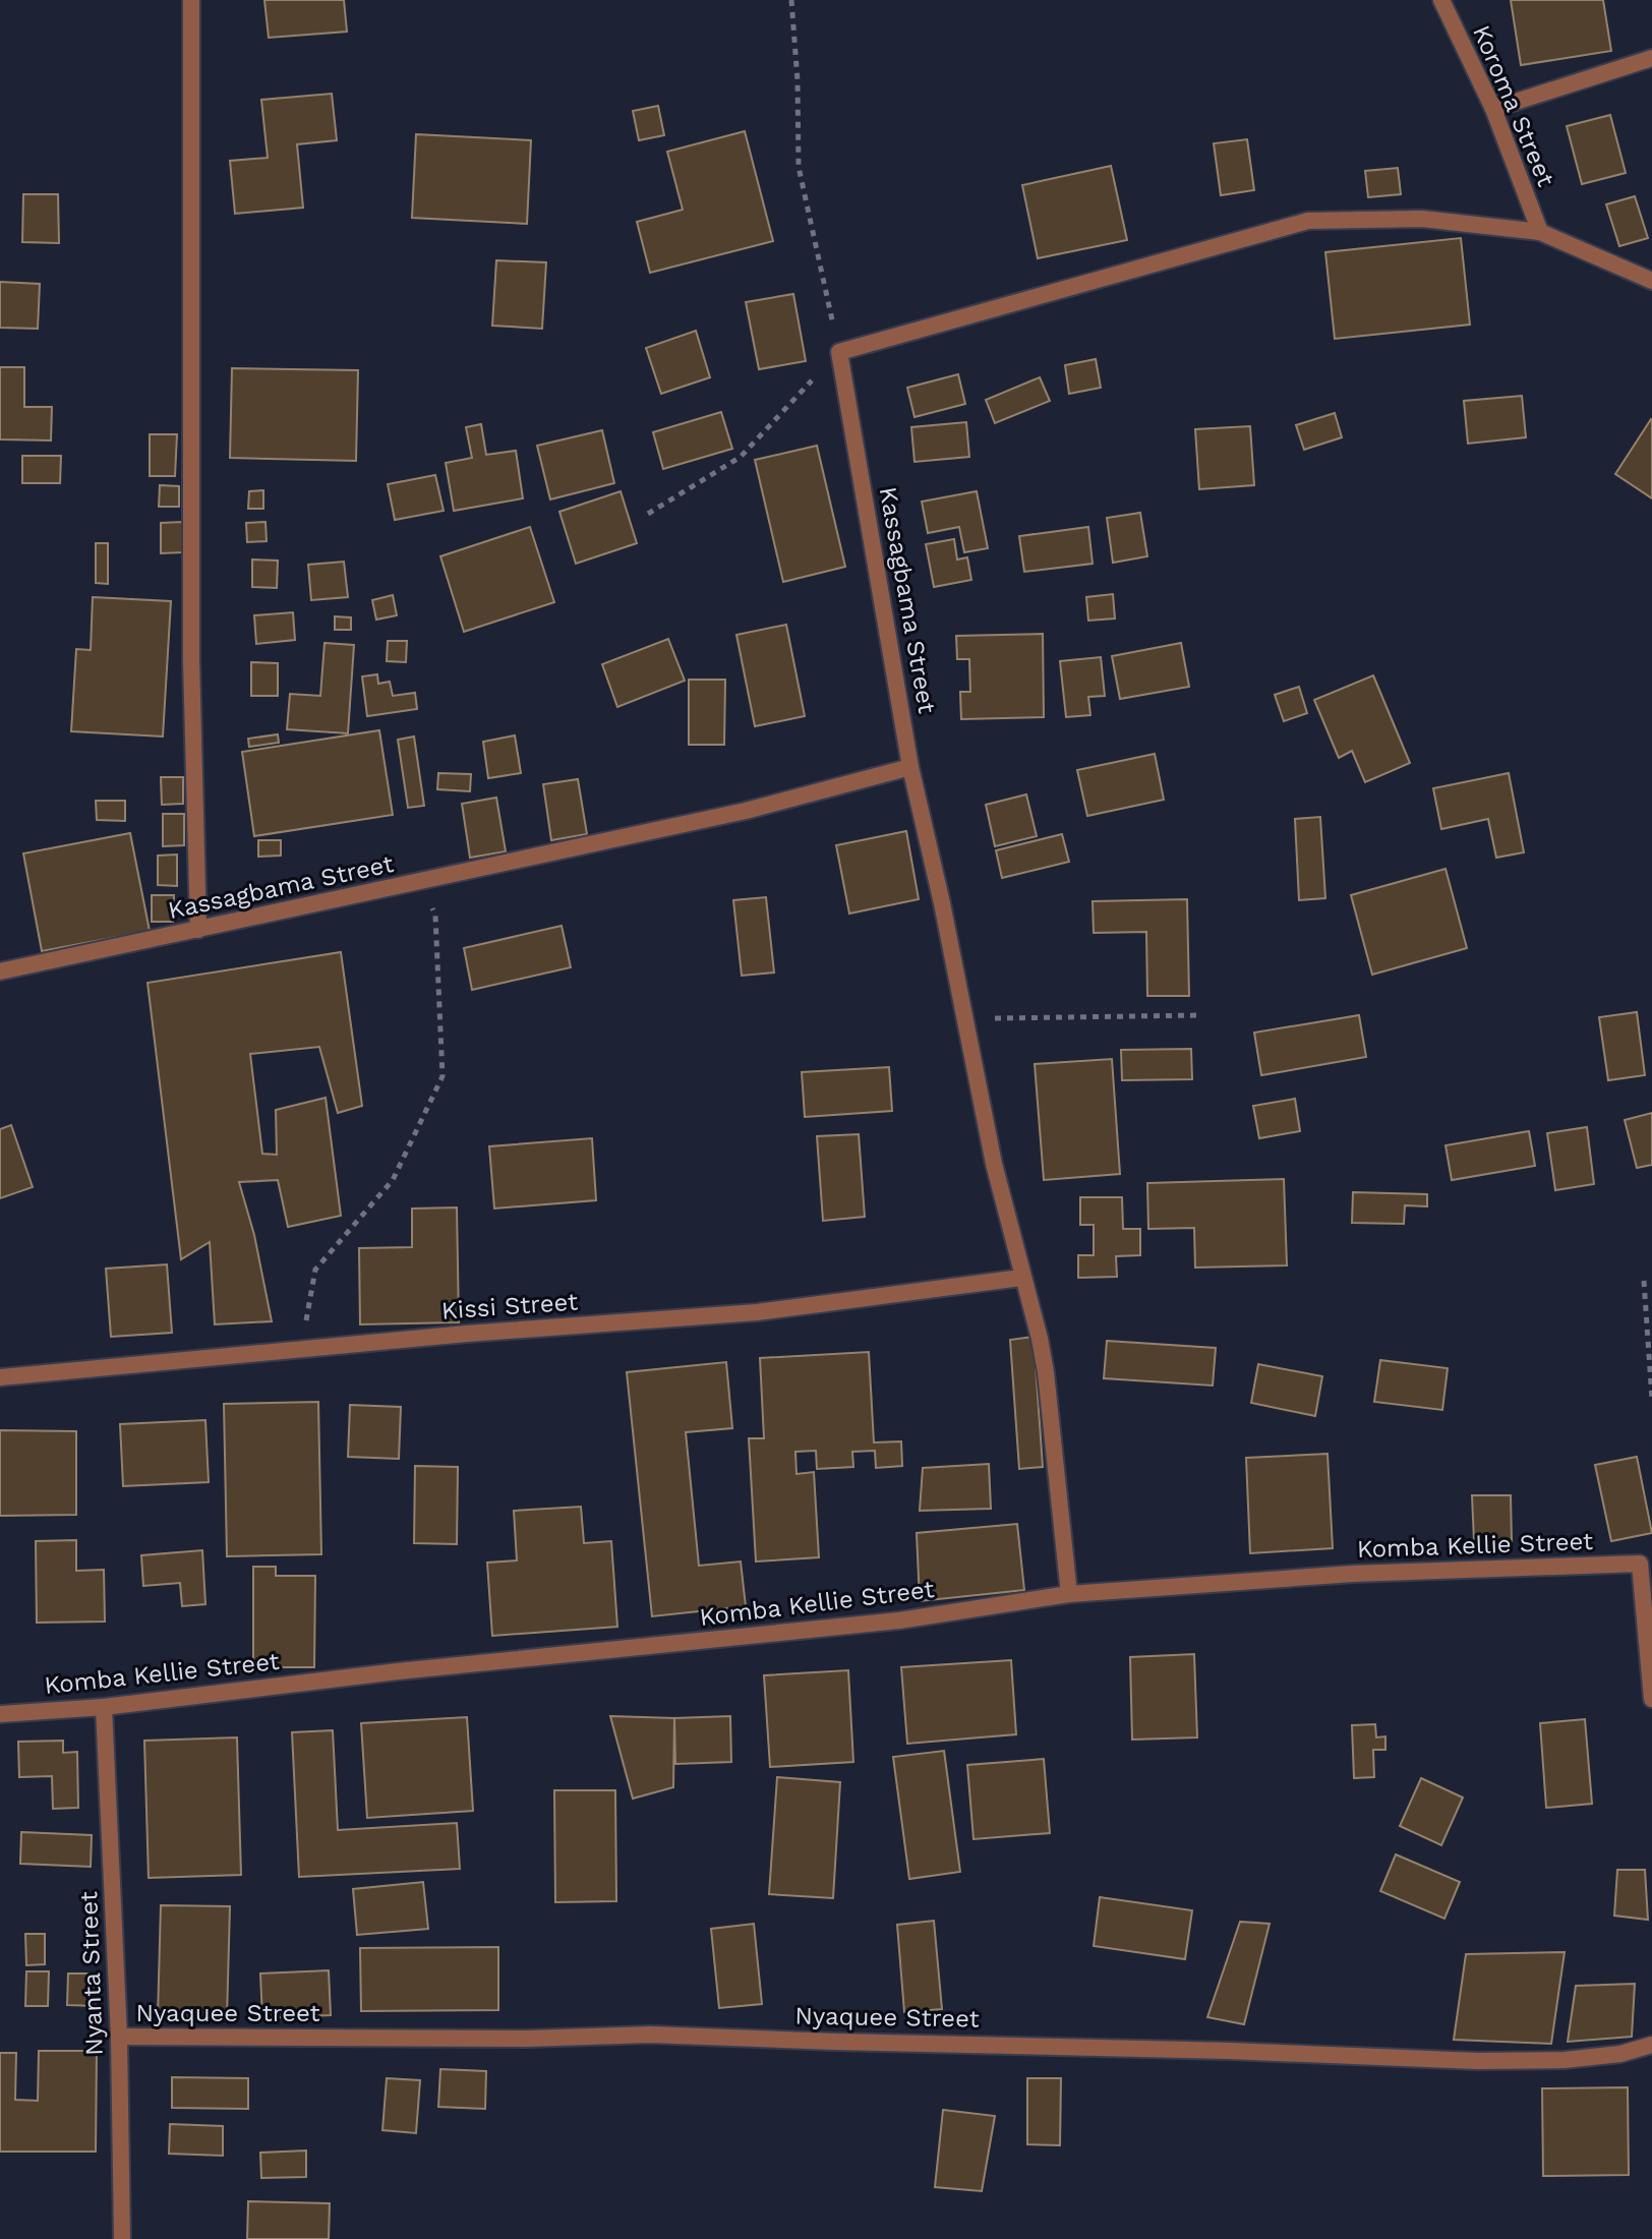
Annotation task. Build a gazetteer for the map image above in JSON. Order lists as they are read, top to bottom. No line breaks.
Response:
{"streets":{"street":["Koroma Street","Kassagbama Street","Kissi Street","Komba Kellie Street","Nyanta Street","Nyaquee Street"]},"crossings":[["Komba Kellie Street","Nyanta Street"],["Nyanta Street","Nyaquee Street"]]}
